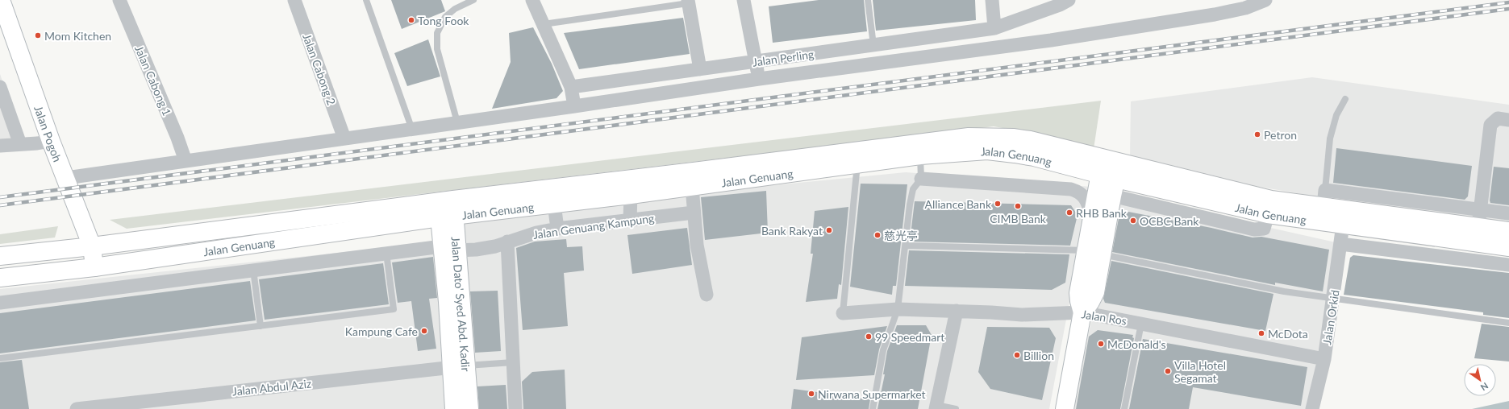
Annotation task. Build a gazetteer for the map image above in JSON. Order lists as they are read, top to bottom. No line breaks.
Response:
{"streets":{"main road":["Jalan Pogoh","Jalan Genuang","Jalan Dato' Syed Abd. Kadir"],"street":["Jalan Perling","Jalan Cabong 2","Jalan Cabong 1","Jalan Genuang Kampung","Jalan Ros","Jalan Orkid","Jalan Abdul Aziz"]},"crossings":[["Jalan Pogoh","Jalan Genuang"],["Jalan Genuang","Jalan Dato' Syed Abd. Kadir"],["Jalan Genuang","Jalan Orkid"],["Jalan Genuang Kampung","Jalan Dato' Syed Abd. Kadir"],["Jalan Dato' Syed Abd. Kadir","Jalan Abdul Aziz"],["Jalan Ros","Jalan Orkid"]],"places":["Tong Fook","Mom Kitchen","Petron","Alliance Bank","CIMB Bank","RHB Bank","OCBC Bank","Bank Rakyat","慈光亭","Kampung Cafe","McDota","99 Speedmart","McDonald's","Billion","Villa Hotel Segamat","Nirwana Supermarket"],"north":"bottom right"}
